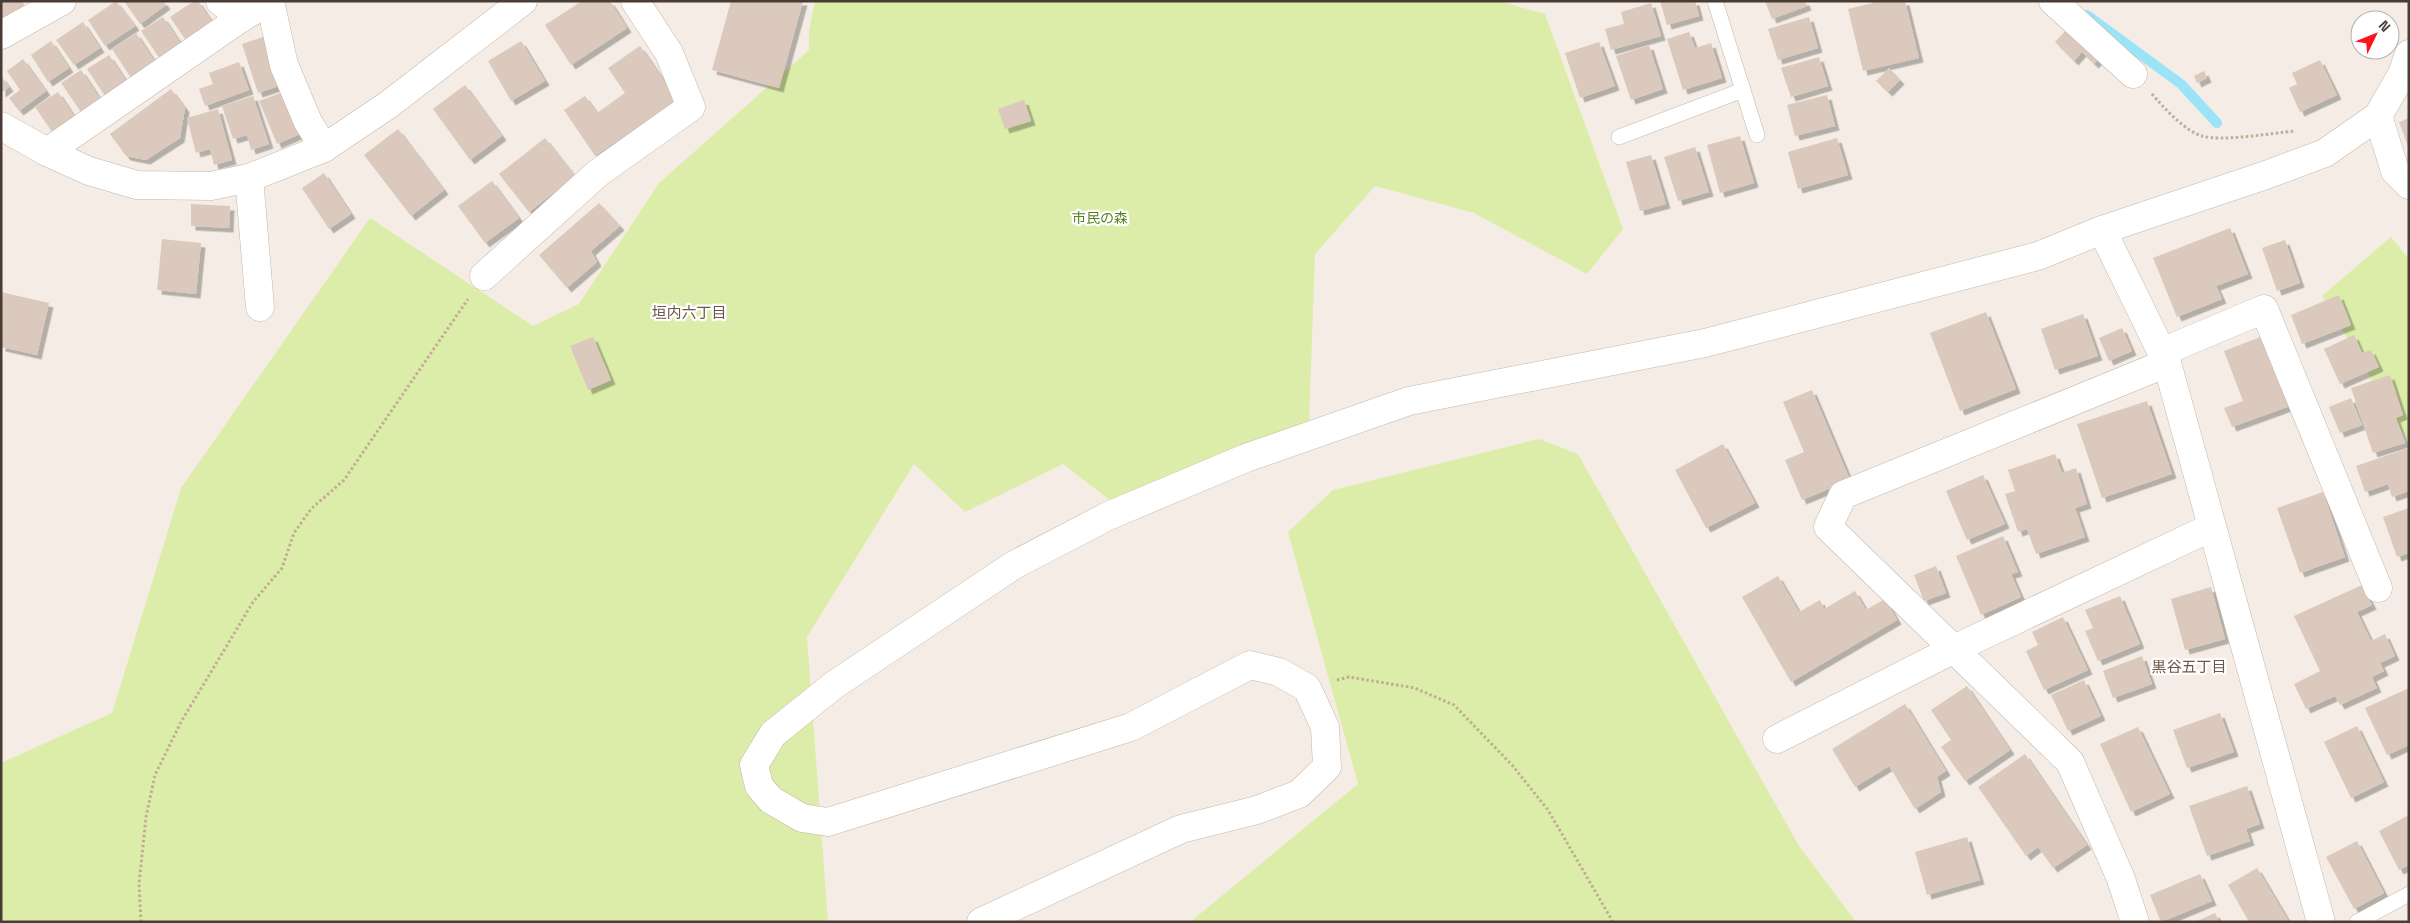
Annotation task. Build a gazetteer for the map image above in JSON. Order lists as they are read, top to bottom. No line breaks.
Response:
{"districts":["垣内六丁目","黒谷五丁目"],"parks":["市民の森"],"north":"top right"}
